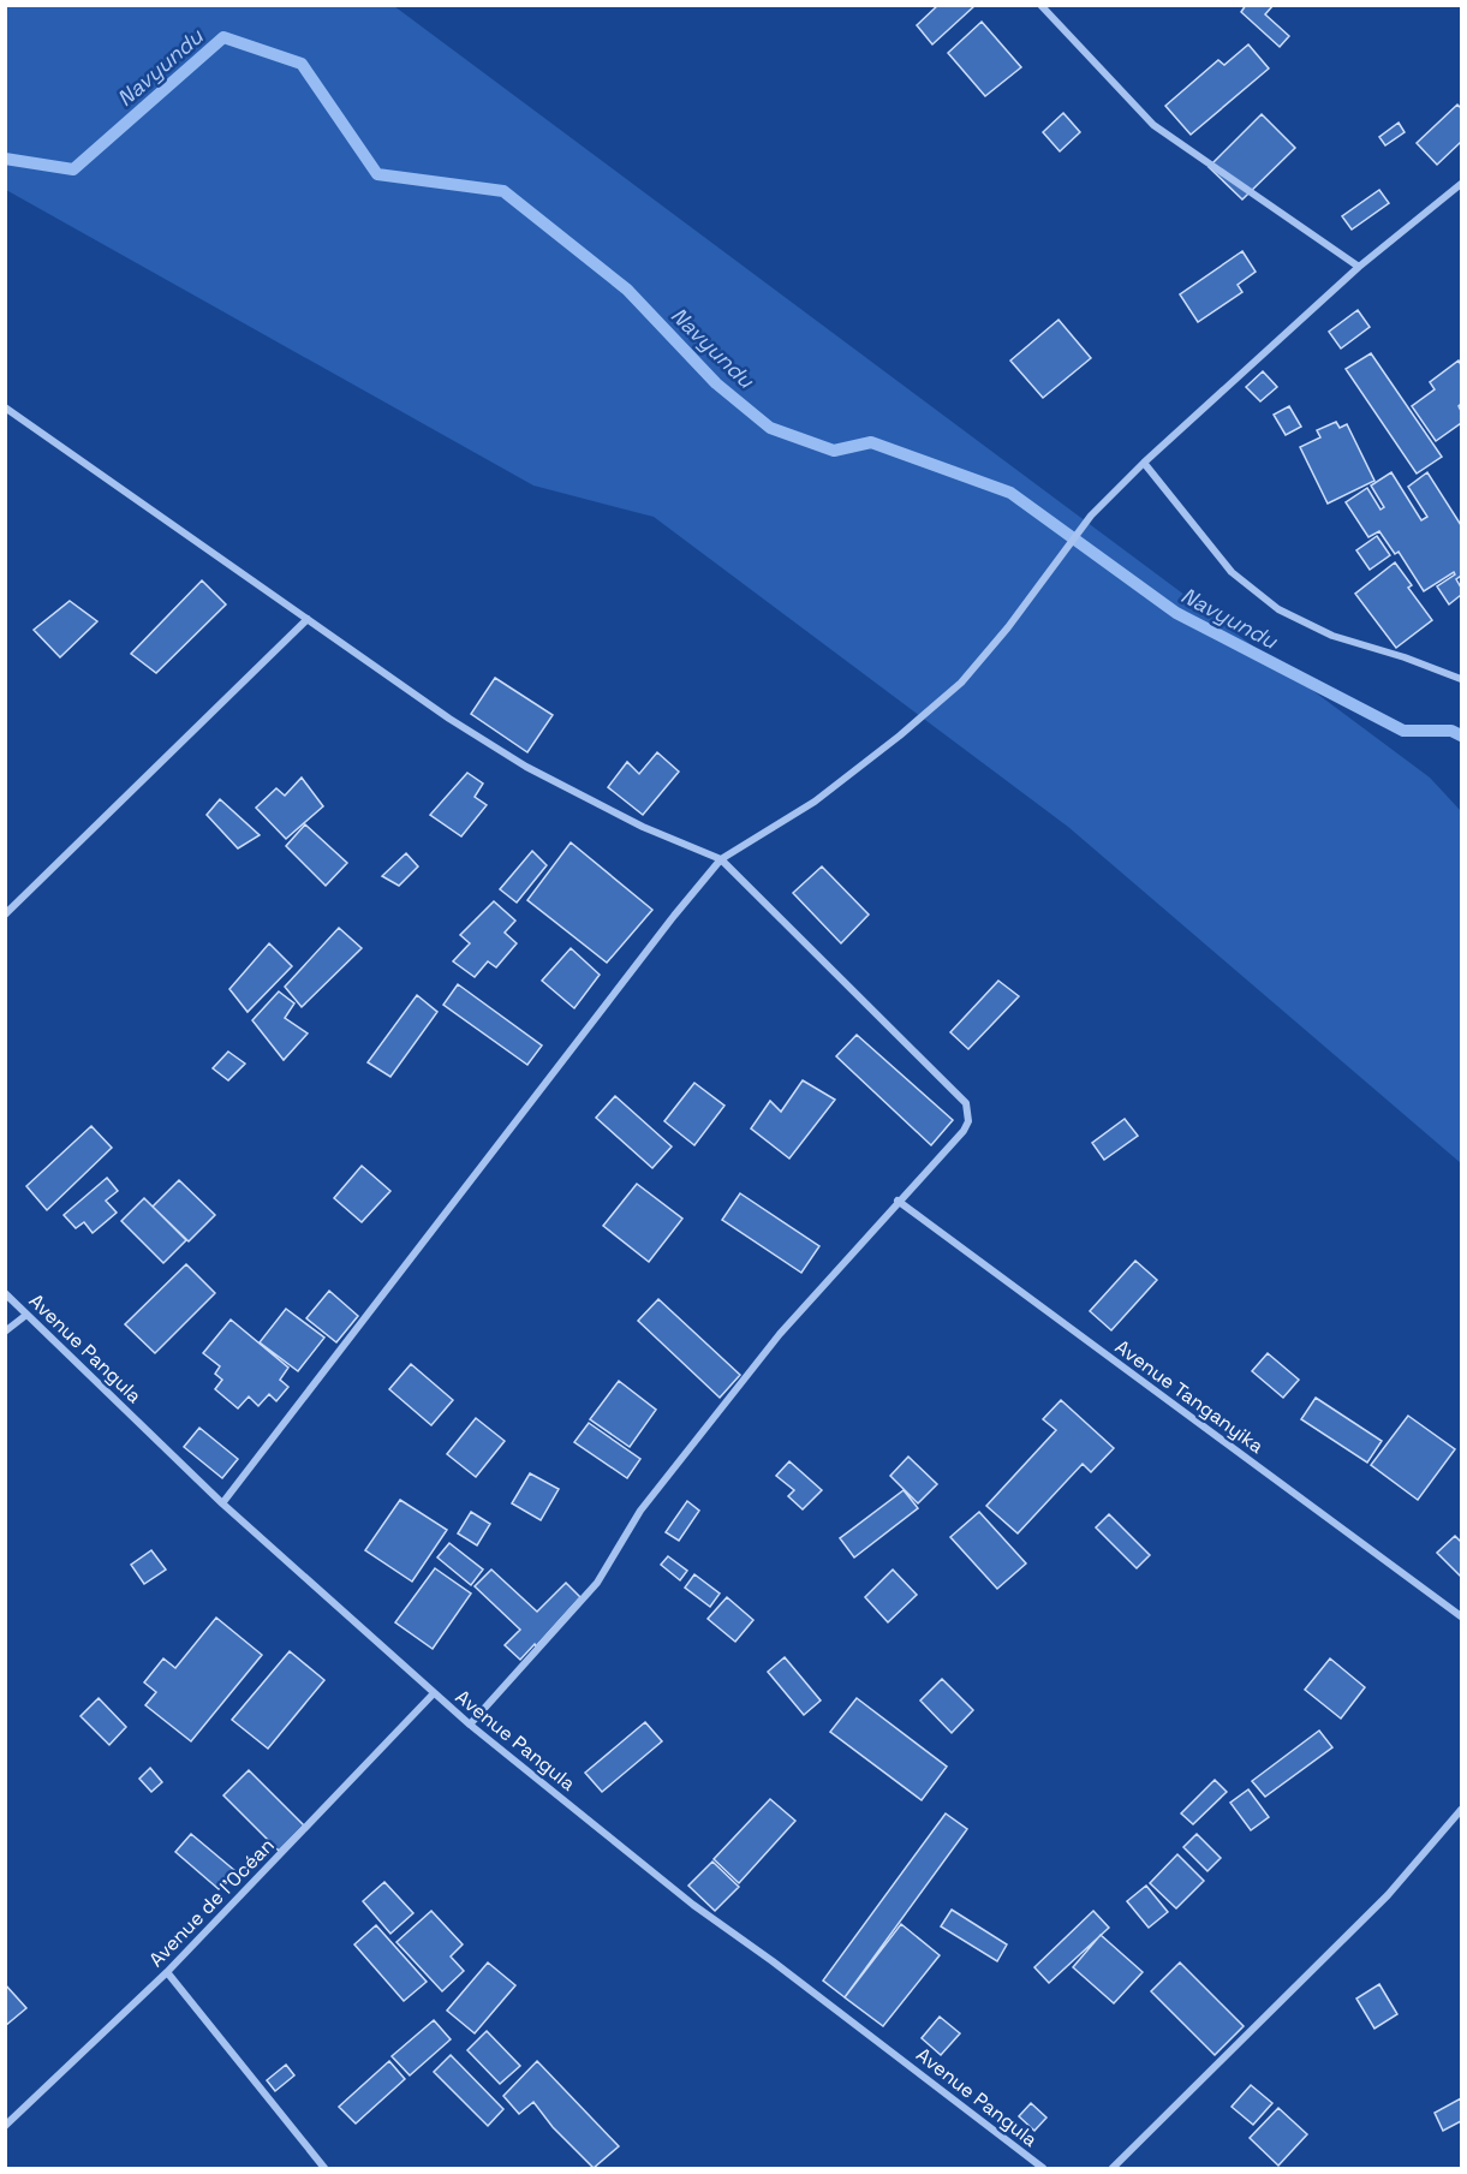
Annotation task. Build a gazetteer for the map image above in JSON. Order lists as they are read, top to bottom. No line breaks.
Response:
{"streets":{"street":["Avenue Pangula","Avenue Tanganyika","Avenue de l'Océan"]},"crossings":[["Avenue Pangula","Avenue de l'Océan"]],"water":["Navyundu"]}
